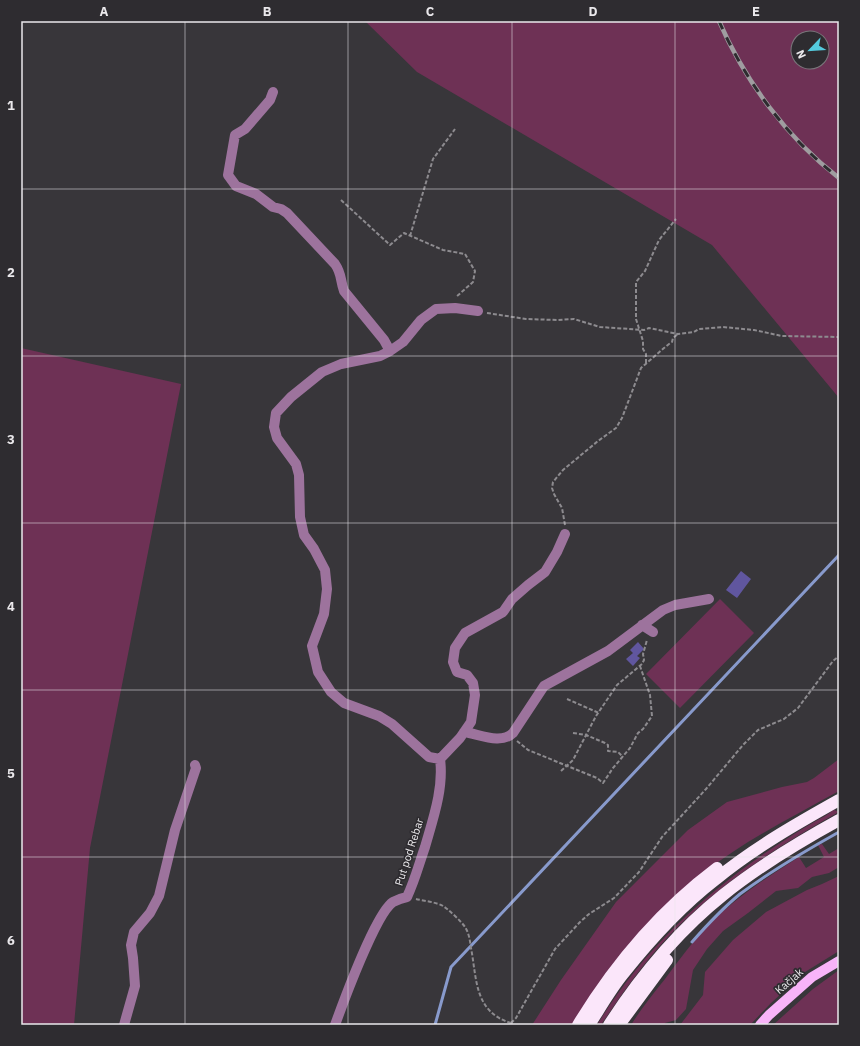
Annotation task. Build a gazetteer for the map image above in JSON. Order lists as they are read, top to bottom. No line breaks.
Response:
{"streets":{"main road":["Kačjak"],"street":["Put pod Rebar"]},"north":"bottom left","grid":{"columns":["A","B","C","D","E"],"rows":["1","2","3","4","5","6"]}}
